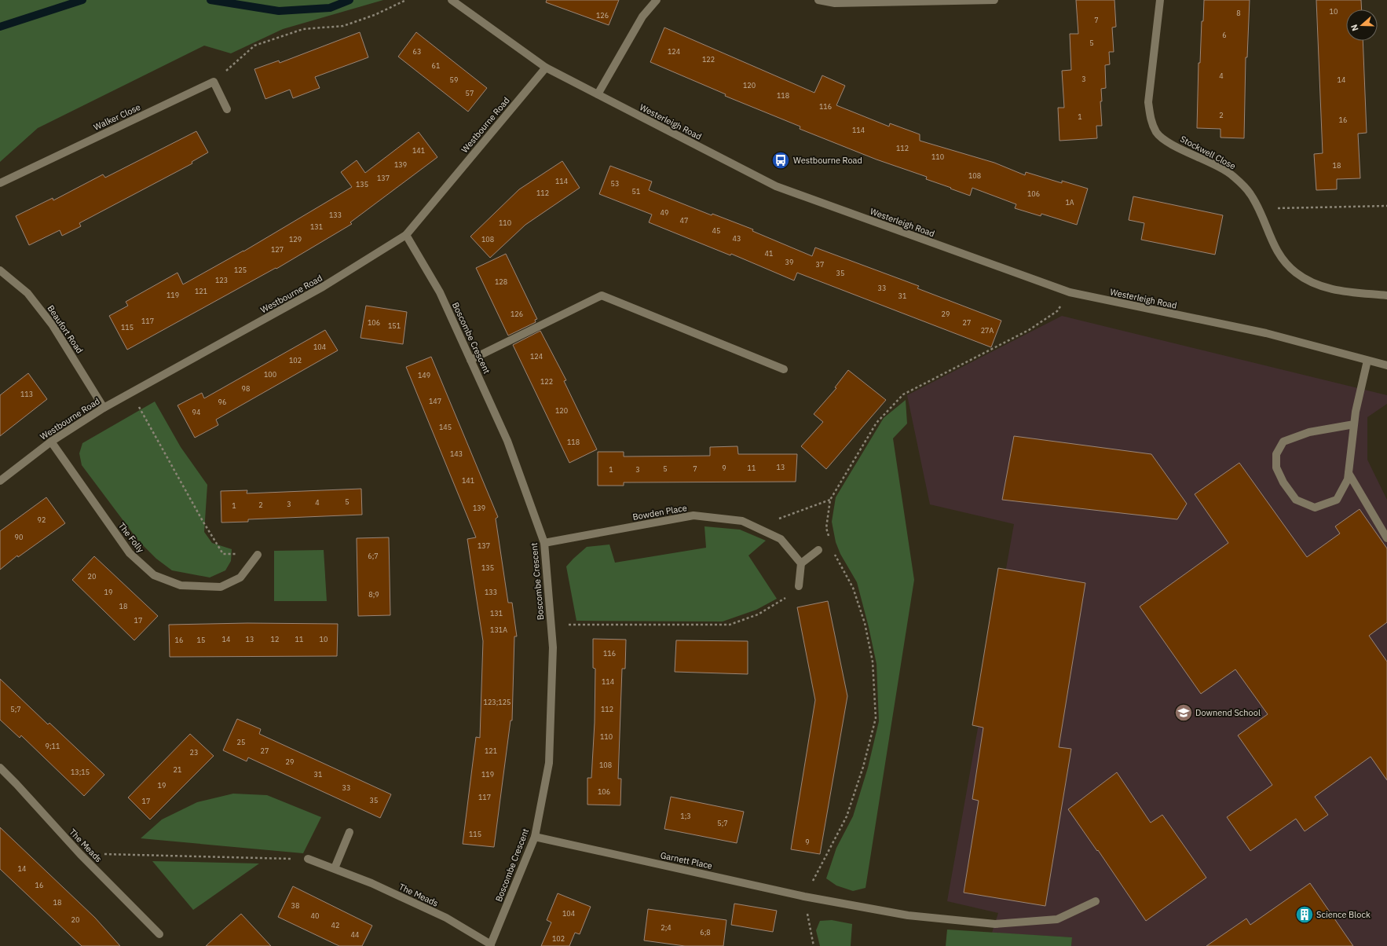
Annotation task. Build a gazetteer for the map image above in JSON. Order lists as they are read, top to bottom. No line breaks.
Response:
{"streets":{"street":["Walker Close","Westerleigh Road","Westbourne Road","Stockwell Close","Beaufort Road","Boscombe Crescent","Bowden Place","The Folly","The Meads","Garnett Place"]},"crossings":[["Westerleigh Road","Westbourne Road"],["Westbourne Road","Beaufort Road"],["Westbourne Road","Boscombe Crescent"],["Westbourne Road","The Folly"],["Boscombe Crescent","Bowden Place"],["Boscombe Crescent","The Meads"],["Boscombe Crescent","Garnett Place"]],"places":{"bus stop":["Westbourne Road"],"school or university":["Downend School"],"building":["Science Block"]},"house_numbers":["10","8","126","7","6","5","63","124","122","61","4","3","59","14","120","57","118","116","2","1","16","114","112","141","110","139","18","108","137","114","53","135","51","112","106","1A","49","133","47","110","131","45","43","129","108","127","41","39","37","125","35","123","128","33","121","119","31","126","29","117","106","27","151","115","27A","104","124","102","100","149","122","98","113","147","96","120","94","145","118","143","13","9","11","5","7","1","3","141","5","4","3","2","1","139","92","90","137","6;7","135","20","19","133","8;9","18","131","17","131A","14","13","12","11","10","16","15","116","114","123;125","5;7","112","110","25","9;11","27","121","23","29","108","21","13;15","31","119","19","33","106","117","35","17","1;3","5;7","115","9","14","16","18","38","104","40","20","42","2;4","6;8","44","102"],"north":"left"}
